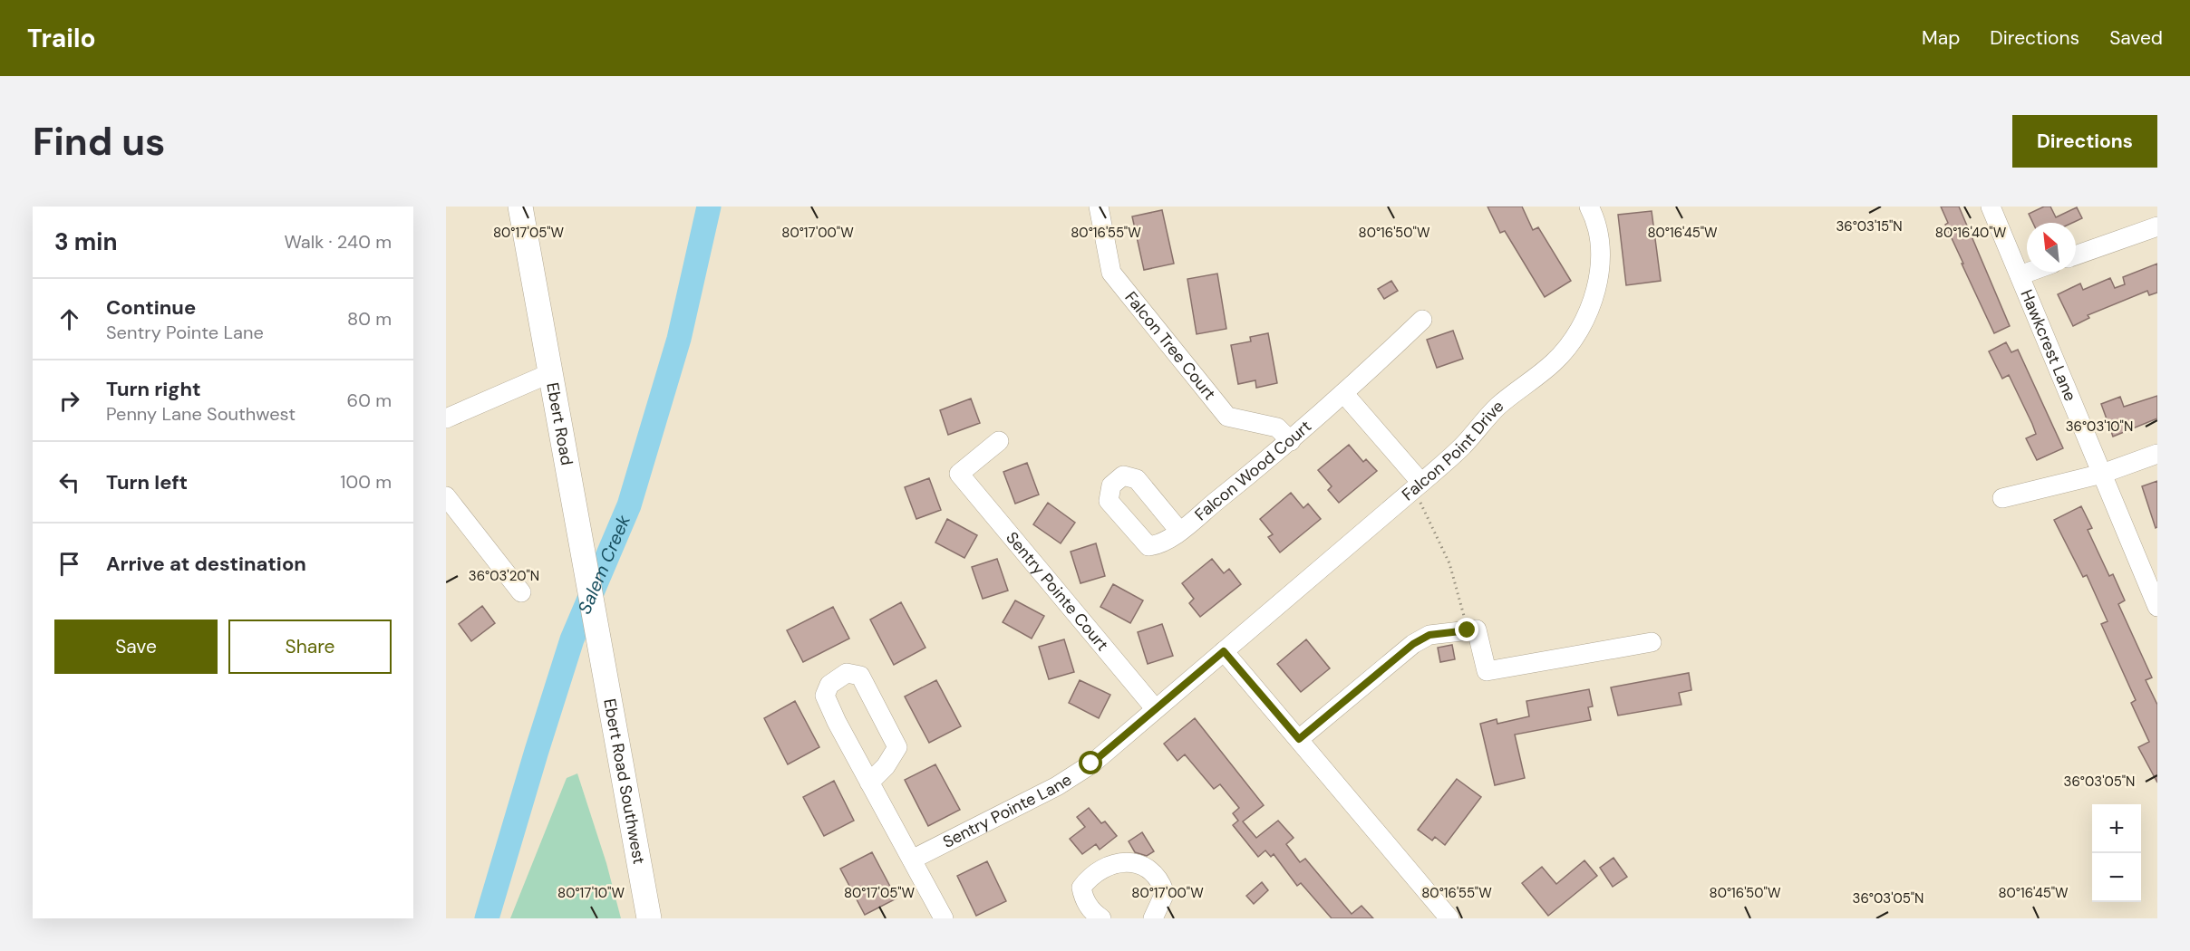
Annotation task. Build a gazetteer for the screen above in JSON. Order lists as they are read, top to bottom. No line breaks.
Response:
{"streets":{"main road":["Ebert Road","Ebert Road Southwest"],"street":["Falcon Tree Court","Hawkcrest Lane","Falcon Point Drive","Falcon Wood Court","Sentry Pointe Court","Sentry Pointe Lane"]},"crossings":[["Falcon Tree Court","Falcon Wood Court"],["Ebert Road","Ebert Road Southwest"],["Falcon Point Drive","Sentry Pointe Lane"],["Sentry Pointe Court","Sentry Pointe Lane"]],"water":["Salem Creek"],"north":"top left","page":{"header":"Trailo","nav":["Map","Directions","Saved"],"buttons":["Directions",["Save","Share"]],"title":"Find us","heading":["3 min","Walk · 240 m"],"list":[["Continue","Sentry Pointe Lane","80 m"],["Turn right","Penny Lane Southwest","60 m"],["Turn left","100 m"],"Arrive at destination"],"map_buttons":["+","−"]},"coordinates":["36°03'15\"N","80°17'05\"W","80°17'00\"W","80°16'55\"W","80°16'50\"W","80°16'45\"W","80°16'40\"W","36°03'10\"N","36°03'20\"N","36°03'05\"N","80°17'10\"W"]}
